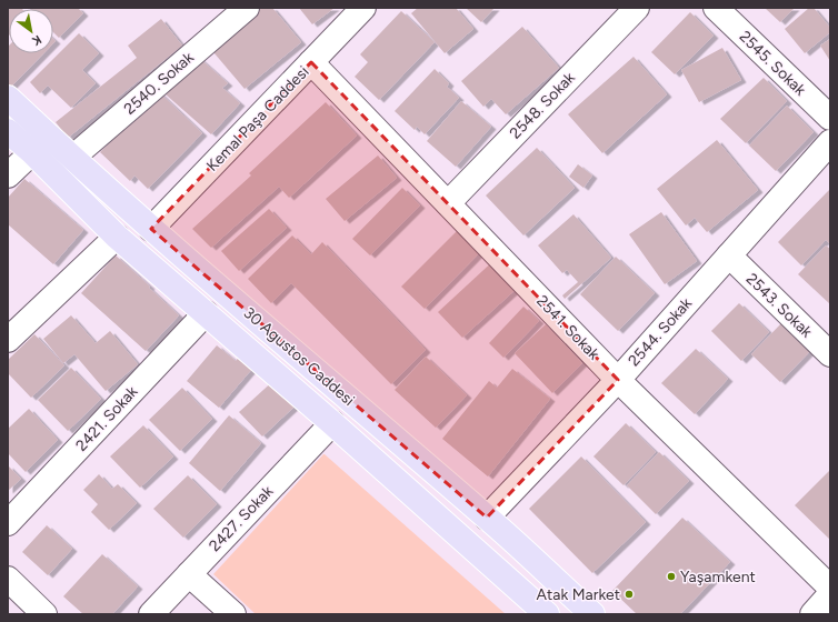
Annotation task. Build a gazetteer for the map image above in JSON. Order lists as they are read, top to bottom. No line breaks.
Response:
{"streets":{"main road":["30 Agustos Caddesi"],"street":["2545. Sokak","2540. Sokak","2548. Sokak","Kemal Paşa Caddesi","2543. Sokak","2541. Sokak","2544. Sokak","2421. Sokak","2427. Sokak"]},"crossings":[["2540. Sokak","30 Agustos Caddesi"],["2548. Sokak","2541. Sokak"],["Kemal Paşa Caddesi","2541. Sokak"],["Kemal Paşa Caddesi","30 Agustos Caddesi"],["2543. Sokak","2544. Sokak"],["2541. Sokak","2544. Sokak"],["2544. Sokak","30 Agustos Caddesi"],["30 Agustos Caddesi","2421. Sokak"],["30 Agustos Caddesi","2427. Sokak"]],"places":["Yaşamkent","Atak Market"],"north":"bottom right"}
